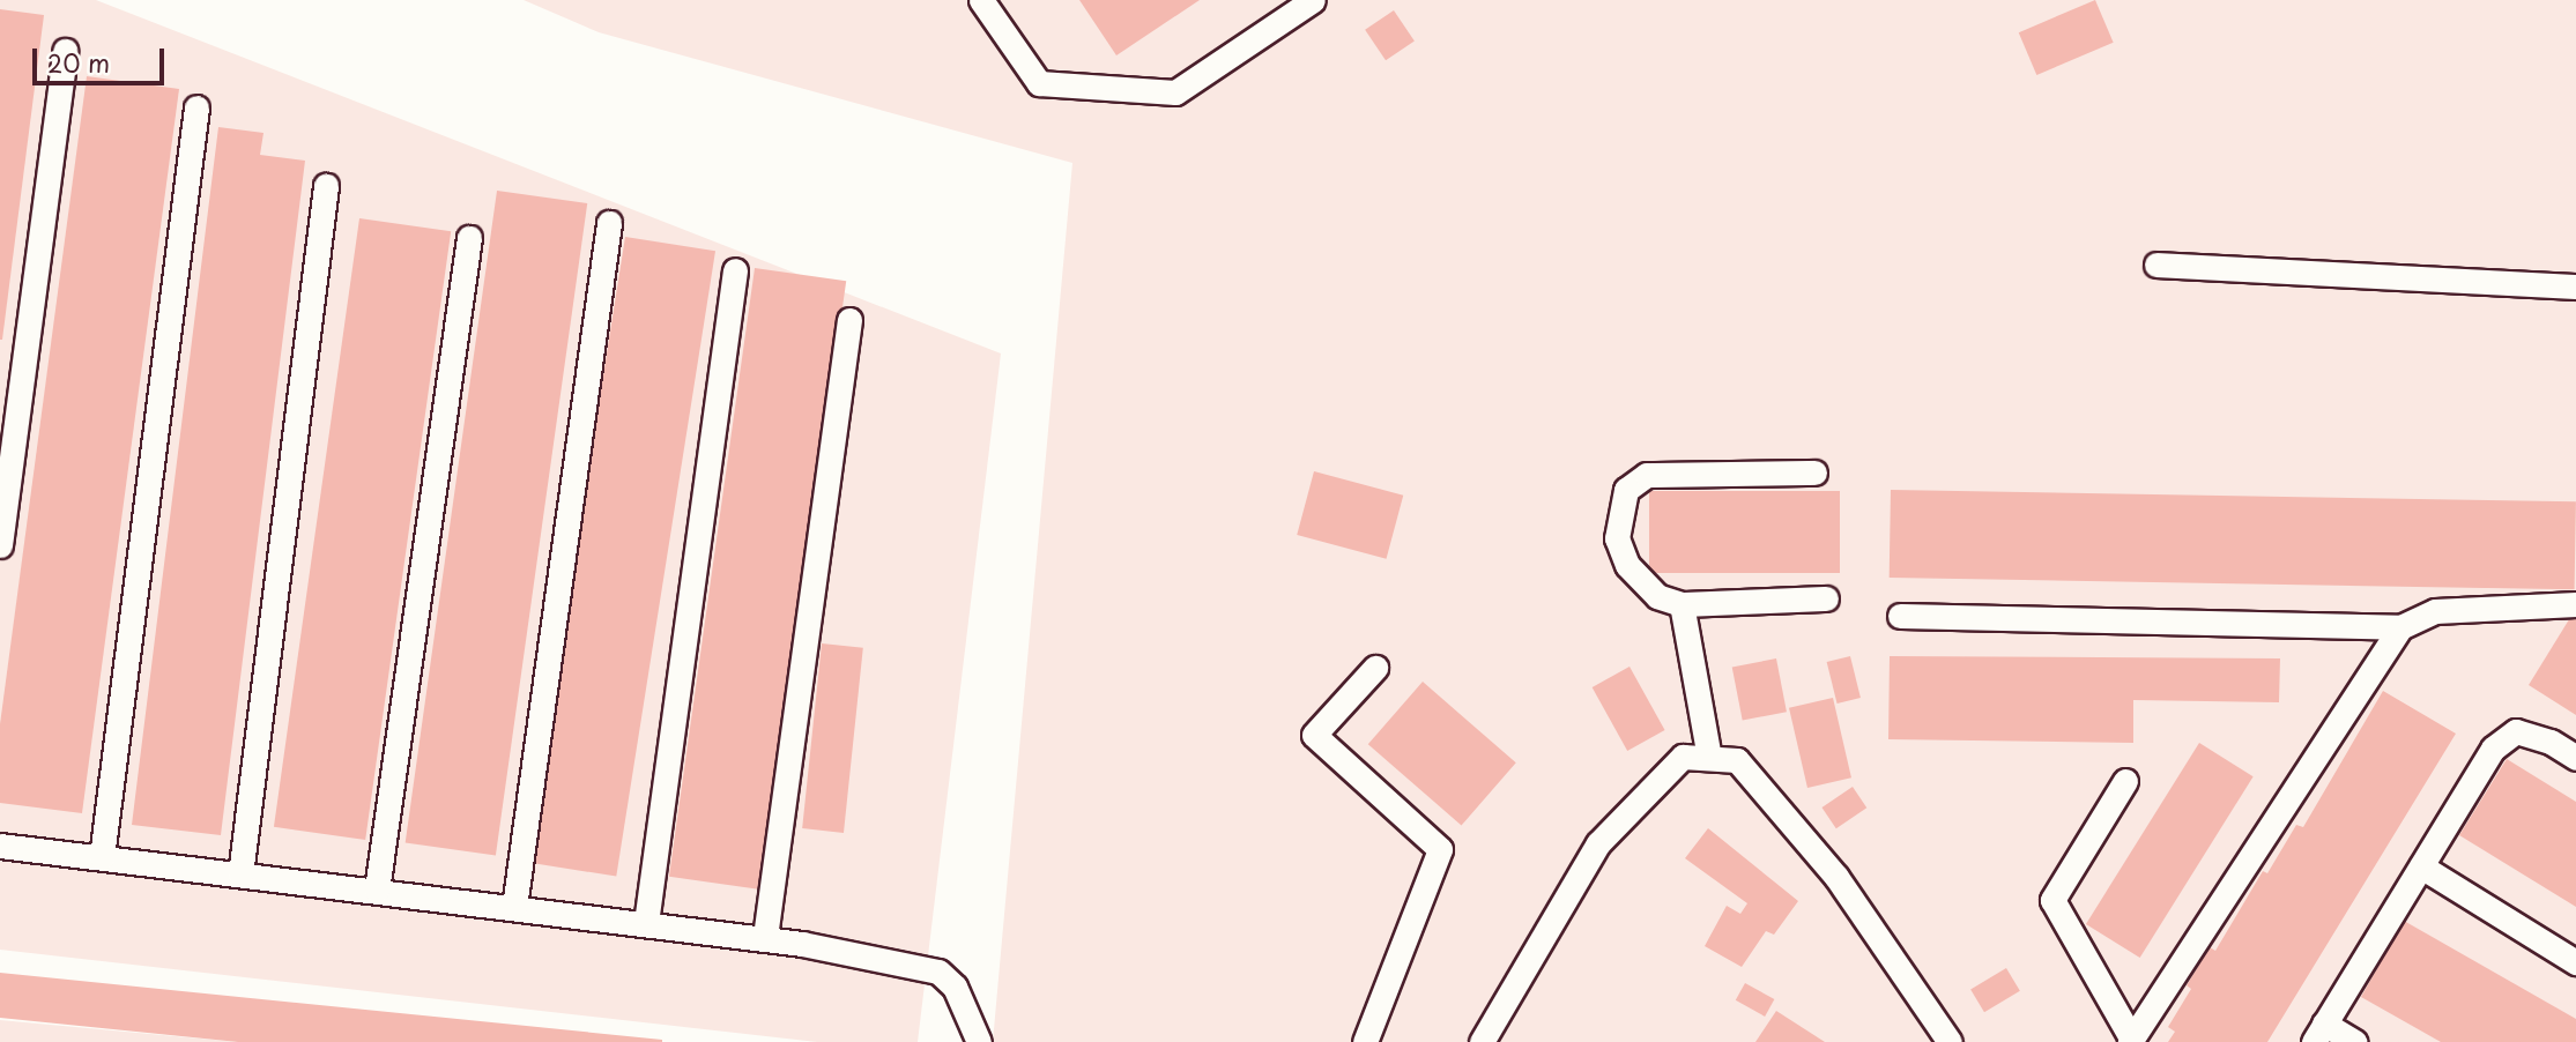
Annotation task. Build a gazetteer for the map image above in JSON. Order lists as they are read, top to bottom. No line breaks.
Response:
{"scale_bar":"20 m"}
